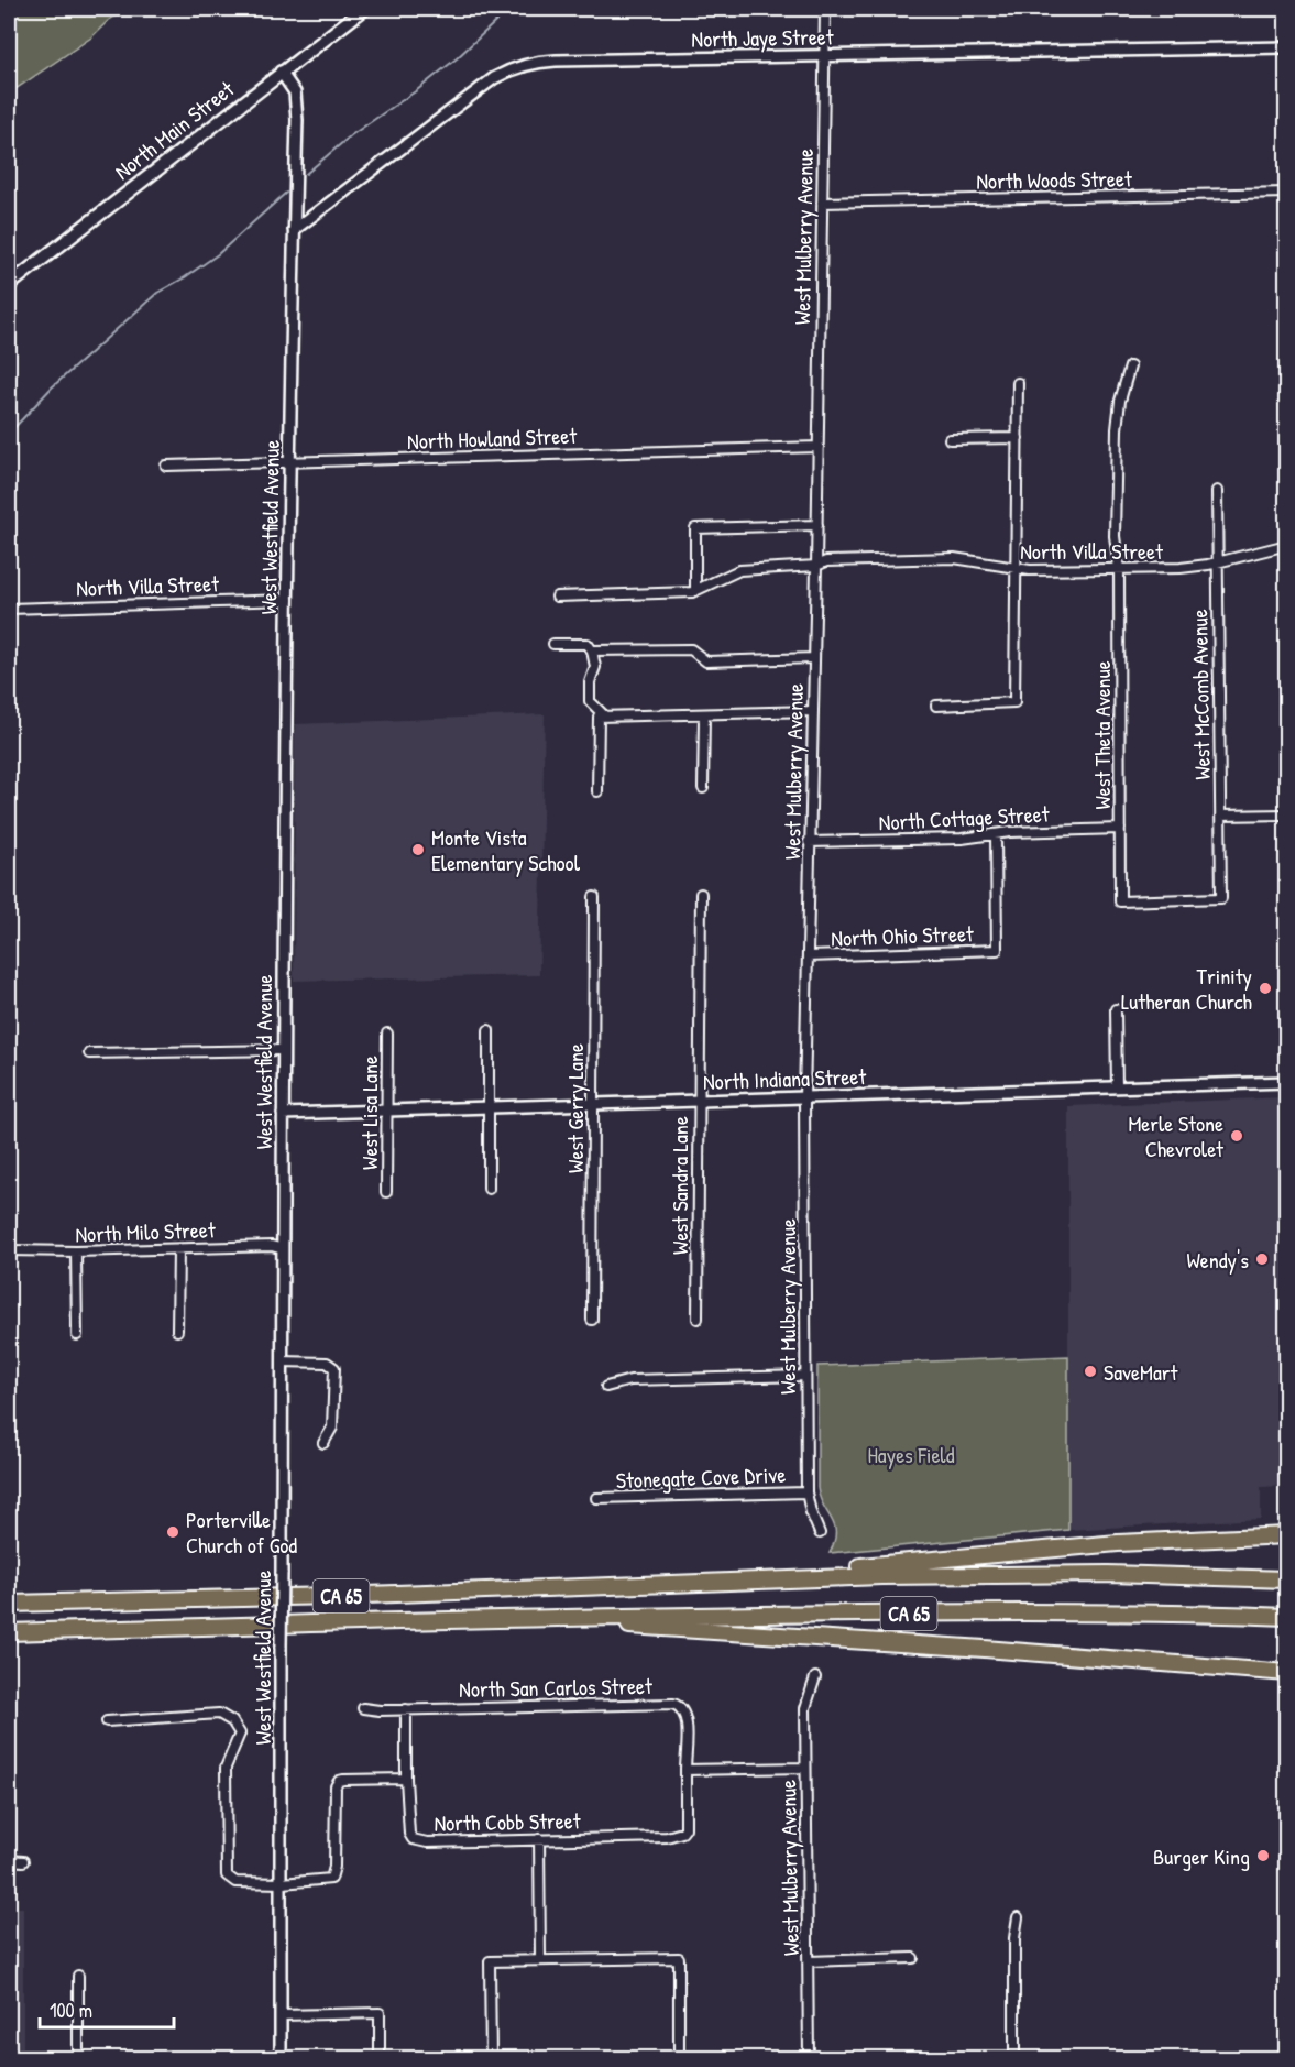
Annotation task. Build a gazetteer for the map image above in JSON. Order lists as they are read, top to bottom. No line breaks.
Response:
{"streets":{"highway":["CA 65"],"main road":["North Main Street"],"street":["North Jaye Street","North Woods Street","West Mulberry Avenue","North Howland Street","West Westfield Avenue","North Villa Street","West McComb Avenue","West Theta Avenue","North Cottage Street","North Ohio Street","North Indiana Street","West Gerry Lane","West Lisa Lane","West Sandra Lane","North Milo Street","Stonegate Cove Drive","North San Carlos Street","North Cobb Street"]},"crossings":[["North Jaye Street","West Mulberry Avenue"],["North Jaye Street","West Westfield Avenue"],["North Main Street","West Westfield Avenue"],["North Woods Street","West Mulberry Avenue"],["West Mulberry Avenue","North Howland Street"],["West Mulberry Avenue","North Villa Street"],["West Mulberry Avenue","North Cottage Street"],["West Mulberry Avenue","North Ohio Street"],["West Mulberry Avenue","North Indiana Street"],["West Mulberry Avenue","Stonegate Cove Drive"],["North Howland Street","West Westfield Avenue"],["West Westfield Avenue","North Villa Street"],["West Westfield Avenue","North Indiana Street"],["West Westfield Avenue","North Milo Street"],["North Villa Street","West McComb Avenue"],["North Villa Street","West Theta Avenue"],["West McComb Avenue","West Theta Avenue"],["West Theta Avenue","North Cottage Street"],["North Cottage Street","North Ohio Street"],["North Indiana Street","West Gerry Lane"],["North Indiana Street","West Lisa Lane"],["North Indiana Street","West Sandra Lane"],["North San Carlos Street","North Cobb Street"]],"parks":["Hayes Field"],"places":["Monte Vista Elementary School","Trinity Lutheran Church","Merle Stone Chevrolet","Wendy's","SaveMart","Porterville Church of God","Burger King"],"scale_bar":"100 m"}
